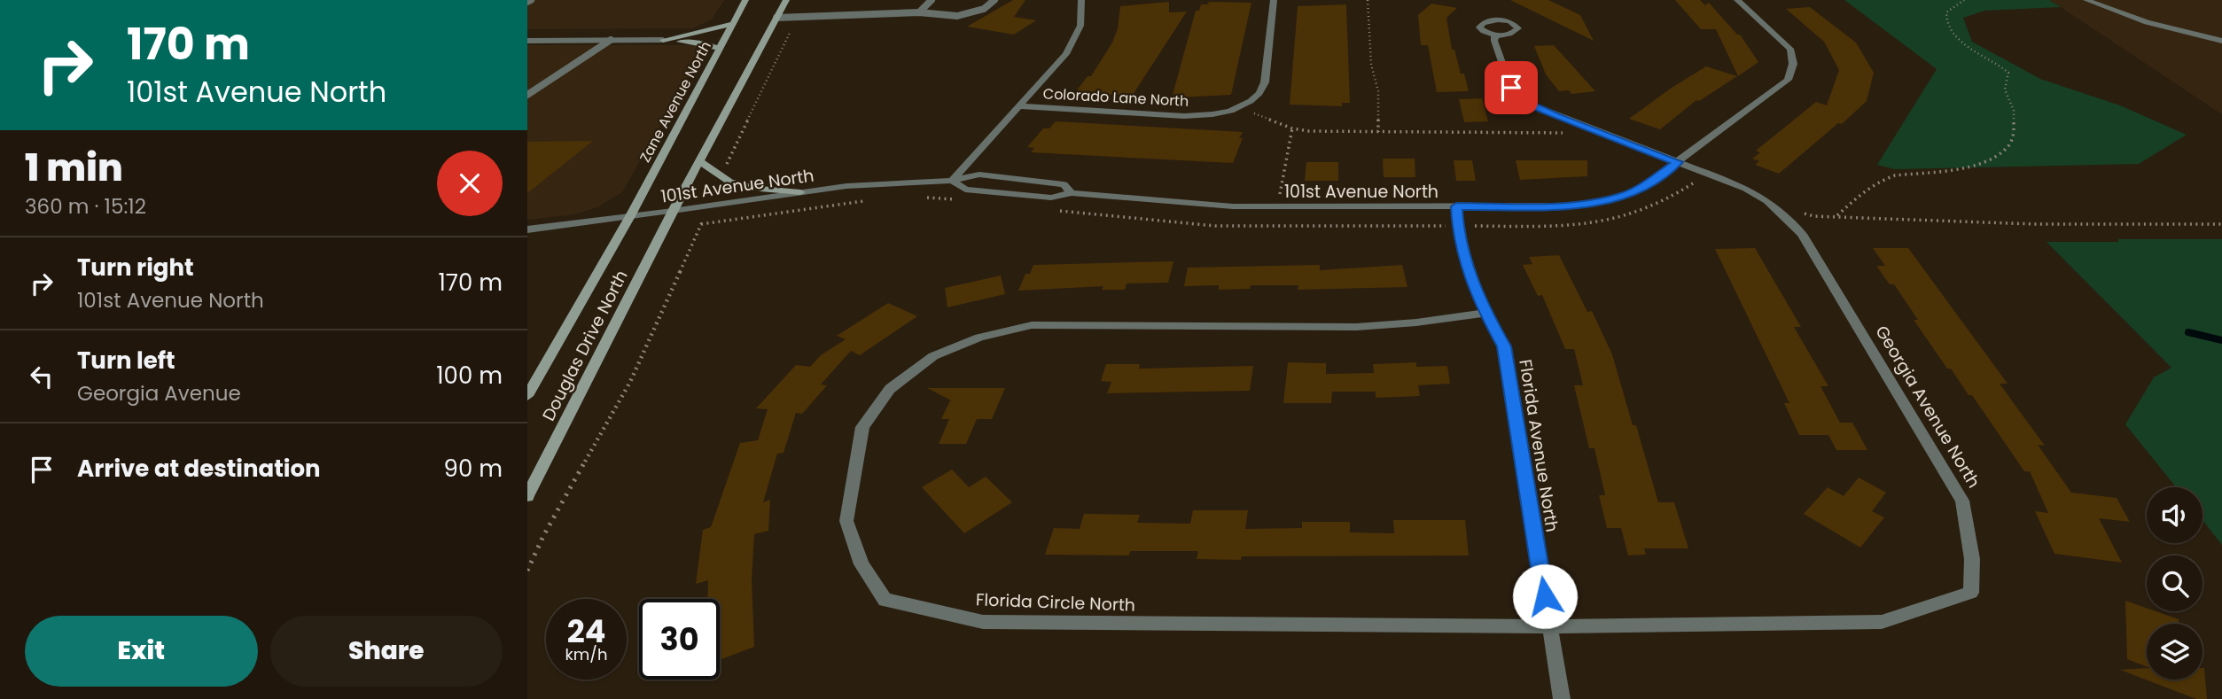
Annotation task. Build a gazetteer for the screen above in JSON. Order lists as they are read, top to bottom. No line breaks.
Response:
{"streets":{"main road":["Zane Avenue North","Douglas Drive North"],"street":["Colorado Lane North","101st Avenue North","Georgia Avenue North","Florida Avenue North","Florida Circle North"]},"crossings":[["Zane Avenue North","101st Avenue North"],["Zane Avenue North","Douglas Drive North"],["101st Avenue North","Douglas Drive North"],["101st Avenue North","Georgia Avenue North"],["101st Avenue North","Florida Avenue North"],["Georgia Avenue North","Florida Avenue North"],["Georgia Avenue North","Florida Circle North"],["Florida Avenue North","Florida Circle North"]],"page":{"turn":["170 m","101st Avenue North"],"heading":["1 min","360 m · 15:12"],"list":[{"name":"Turn right","note":"101st Avenue North","value":"170 m"},{"name":"Turn left","note":"Georgia Avenue","value":"100 m"},{"name":"Arrive at destination","value":"90 m"}],"speed":"24 km/h","limit":"30","buttons":["Exit","Share"]}}
